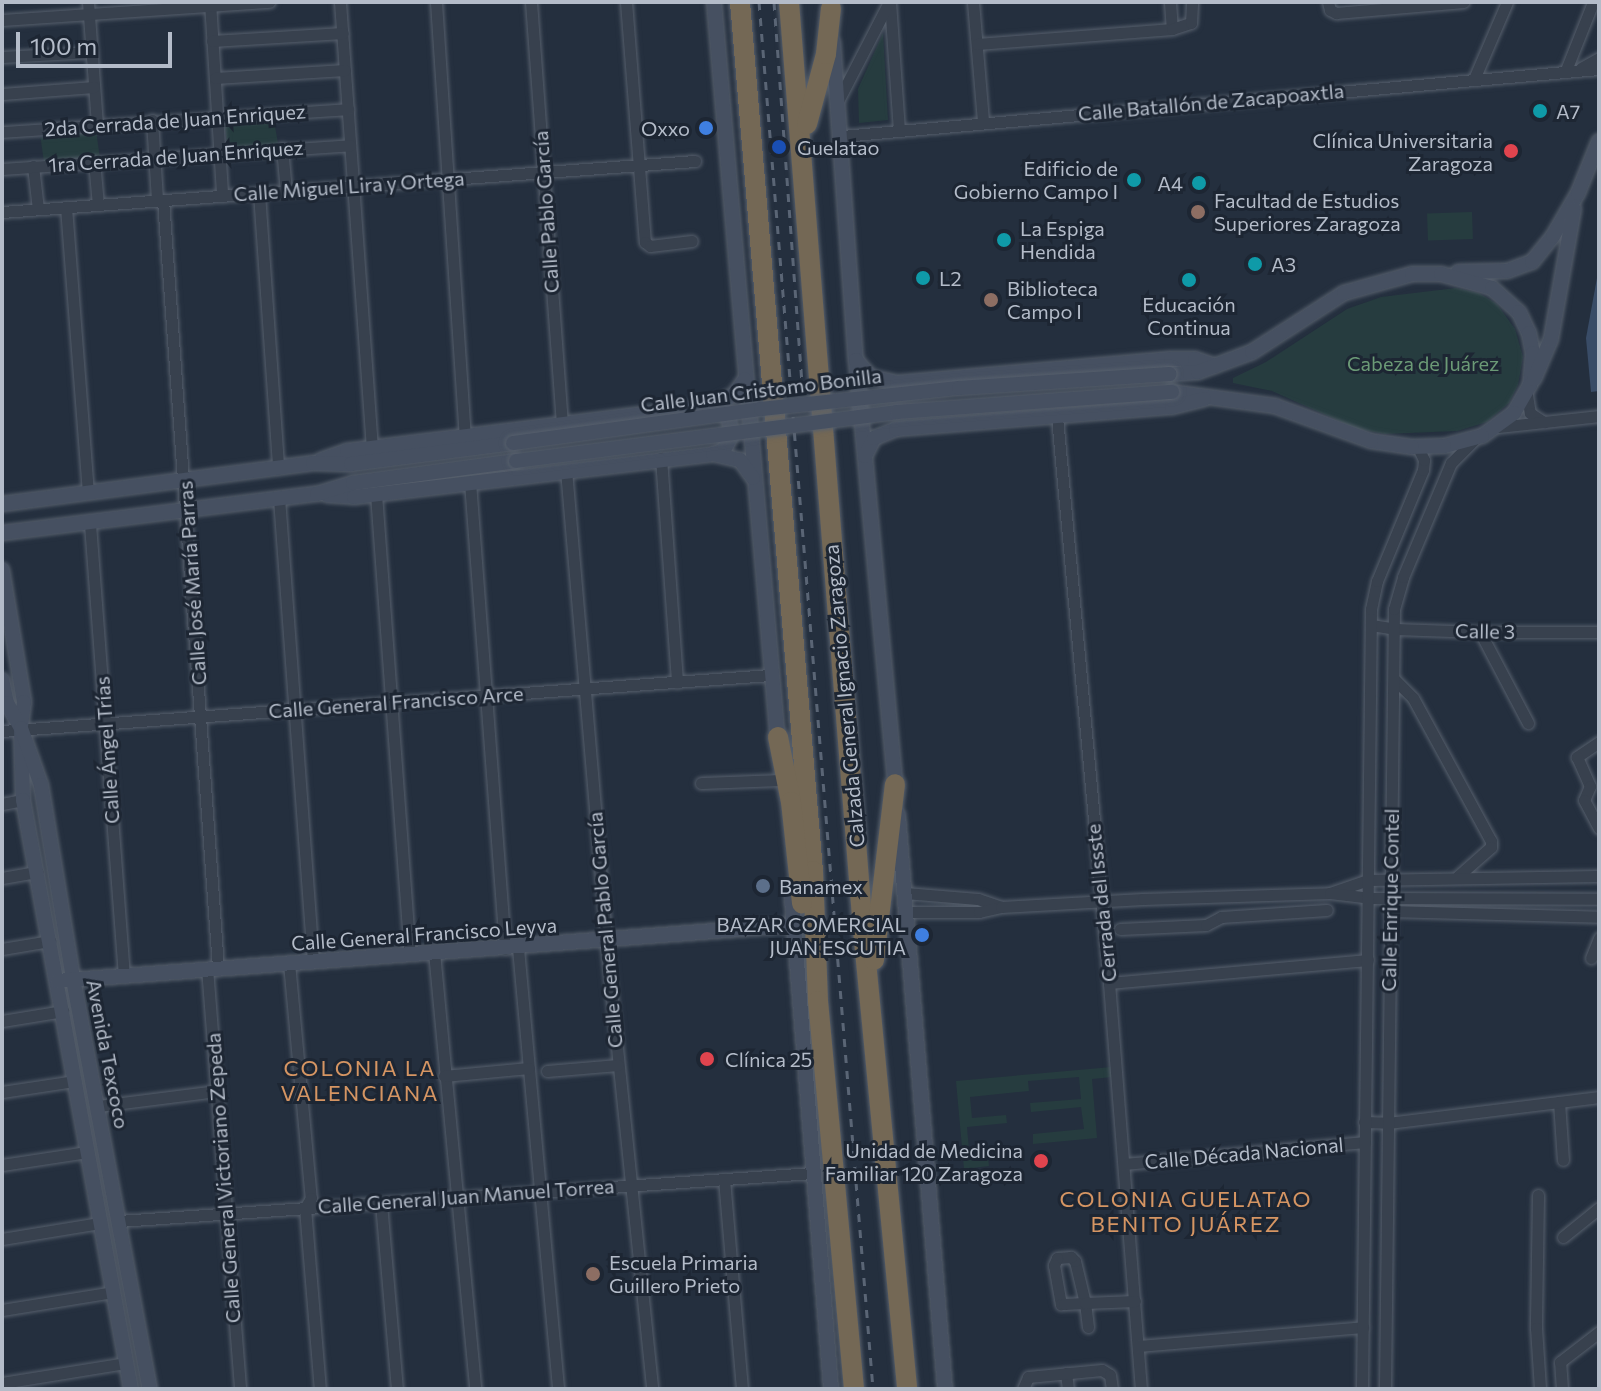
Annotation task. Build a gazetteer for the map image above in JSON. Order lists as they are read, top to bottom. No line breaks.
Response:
{"streets":{"highway":["Calzada General Ignacio Zaragoza"],"main road":["Calle Juan Cristomo Bonilla","Calle General Francisco Leyva","Avenida Texcoco"],"street":["Calle Batallón de Zacapoaxtla","2da Cerrada de Juan Enriquez","1ra Cerrada de Juan Enriquez","Calle Miguel Lira y Ortega","Calle Pablo García","Calle José María Parras","Calle 3","Calle General Francisco Arce","Calle Ángel Trías","Calle Enrique Contel","Cerrada del Issste","Calle General Pablo García","Calle Década Nacional","Calle General Victoriano Zepeda","Calle General Juan Manuel Torrea"]},"crossings":[["Calle Batallón de Zacapoaxtla","Calzada General Ignacio Zaragoza"],["2da Cerrada de Juan Enriquez","Calle José María Parras"],["1ra Cerrada de Juan Enriquez","Calle José María Parras"],["Calle Miguel Lira y Ortega","Calle Pablo García"],["Calle Miguel Lira y Ortega","Calle José María Parras"],["Calle Pablo García","Calle Juan Cristomo Bonilla"],["Calle Juan Cristomo Bonilla","Calle José María Parras"],["Calle Juan Cristomo Bonilla","Calzada General Ignacio Zaragoza"],["Calle Juan Cristomo Bonilla","Calle Ángel Trías"],["Calle Juan Cristomo Bonilla","Calle Enrique Contel"],["Calle Juan Cristomo Bonilla","Cerrada del Issste"],["Calle Juan Cristomo Bonilla","Calle General Pablo García"],["Calle José María Parras","Calle General Francisco Arce"],["Calle José María Parras","Calle General Francisco Leyva"],["Calle José María Parras","Calle General Victoriano Zepeda"],["Calle 3","Calle Enrique Contel"],["Calle General Francisco Arce","Calle Ángel Trías"],["Calle General Francisco Arce","Calle General Pablo García"],["Calle General Francisco Arce","Avenida Texcoco"],["Calle Ángel Trías","Calle General Francisco Leyva"],["Calle Enrique Contel","Calle Década Nacional"],["Cerrada del Issste","Calle Década Nacional"],["Calle General Pablo García","Calle General Francisco Leyva"],["Calle General Pablo García","Calle General Juan Manuel Torrea"],["Calle General Francisco Leyva","Avenida Texcoco"],["Calle General Francisco Leyva","Calle General Victoriano Zepeda"],["Avenida Texcoco","Calle General Juan Manuel Torrea"],["Calle General Victoriano Zepeda","Calle General Juan Manuel Torrea"]],"districts":["COLONIA LA VALENCIANA","COLONIA GUELATAO BENITO JUÁREZ"],"parks":["Cabeza de Juárez"],"places":["A7","Oxxo","Guelatao","Clínica Universitaria Zaragoza","Edificio de Gobierno Campo I","A4","Facultad de Estudios Superiores Zaragoza","La Espiga Hendida","A3","L2","Educación Continua","Biblioteca Campo I","Banamex","BAZAR COMERCIAL JUAN ESCUTIA","Clínica 25","Unidad de Medicina Familiar 120 Zaragoza","Escuela Primaria Guillero Prieto"],"scale_bar":"100 m"}
